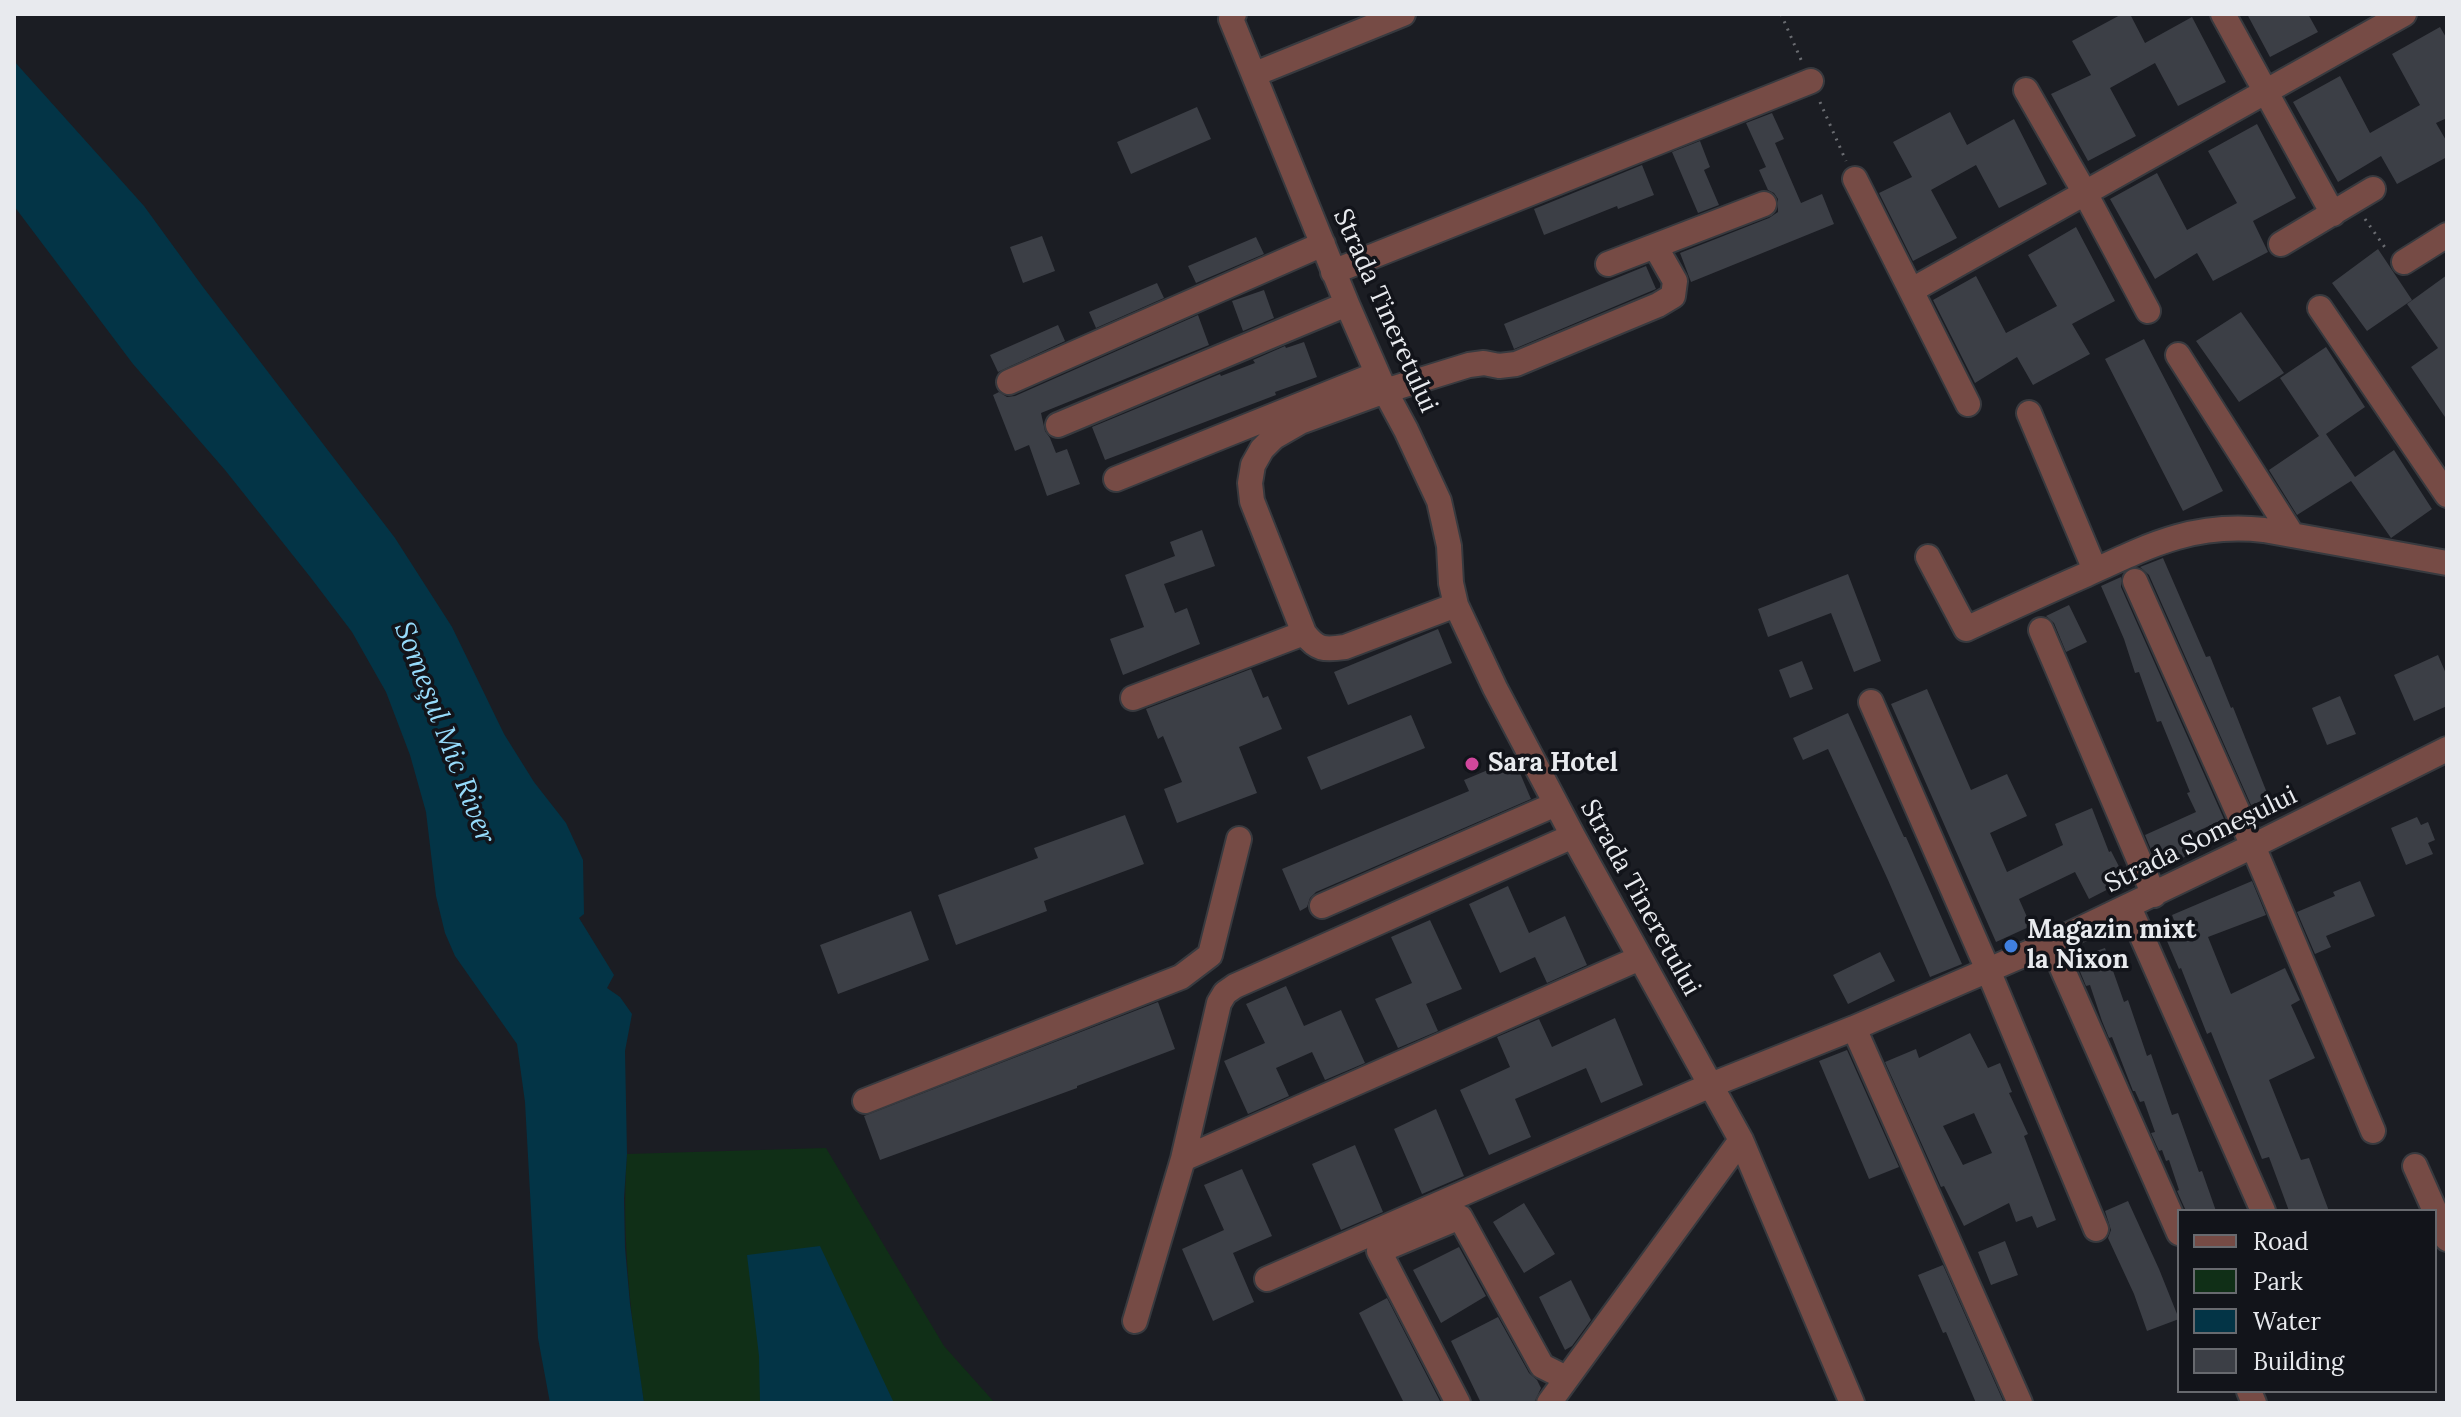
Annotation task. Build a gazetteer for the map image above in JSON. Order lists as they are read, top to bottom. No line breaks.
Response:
{"streets":{"street":["Strada Tineretului","Strada Someșului"]},"crossings":[["Strada Tineretului","Strada Someșului"]],"water":["Someşul Mic River"],"places":["Sara Hotel","Magazin mixt la Nixon"],"legend":["Road","Park","Water","Building"]}
